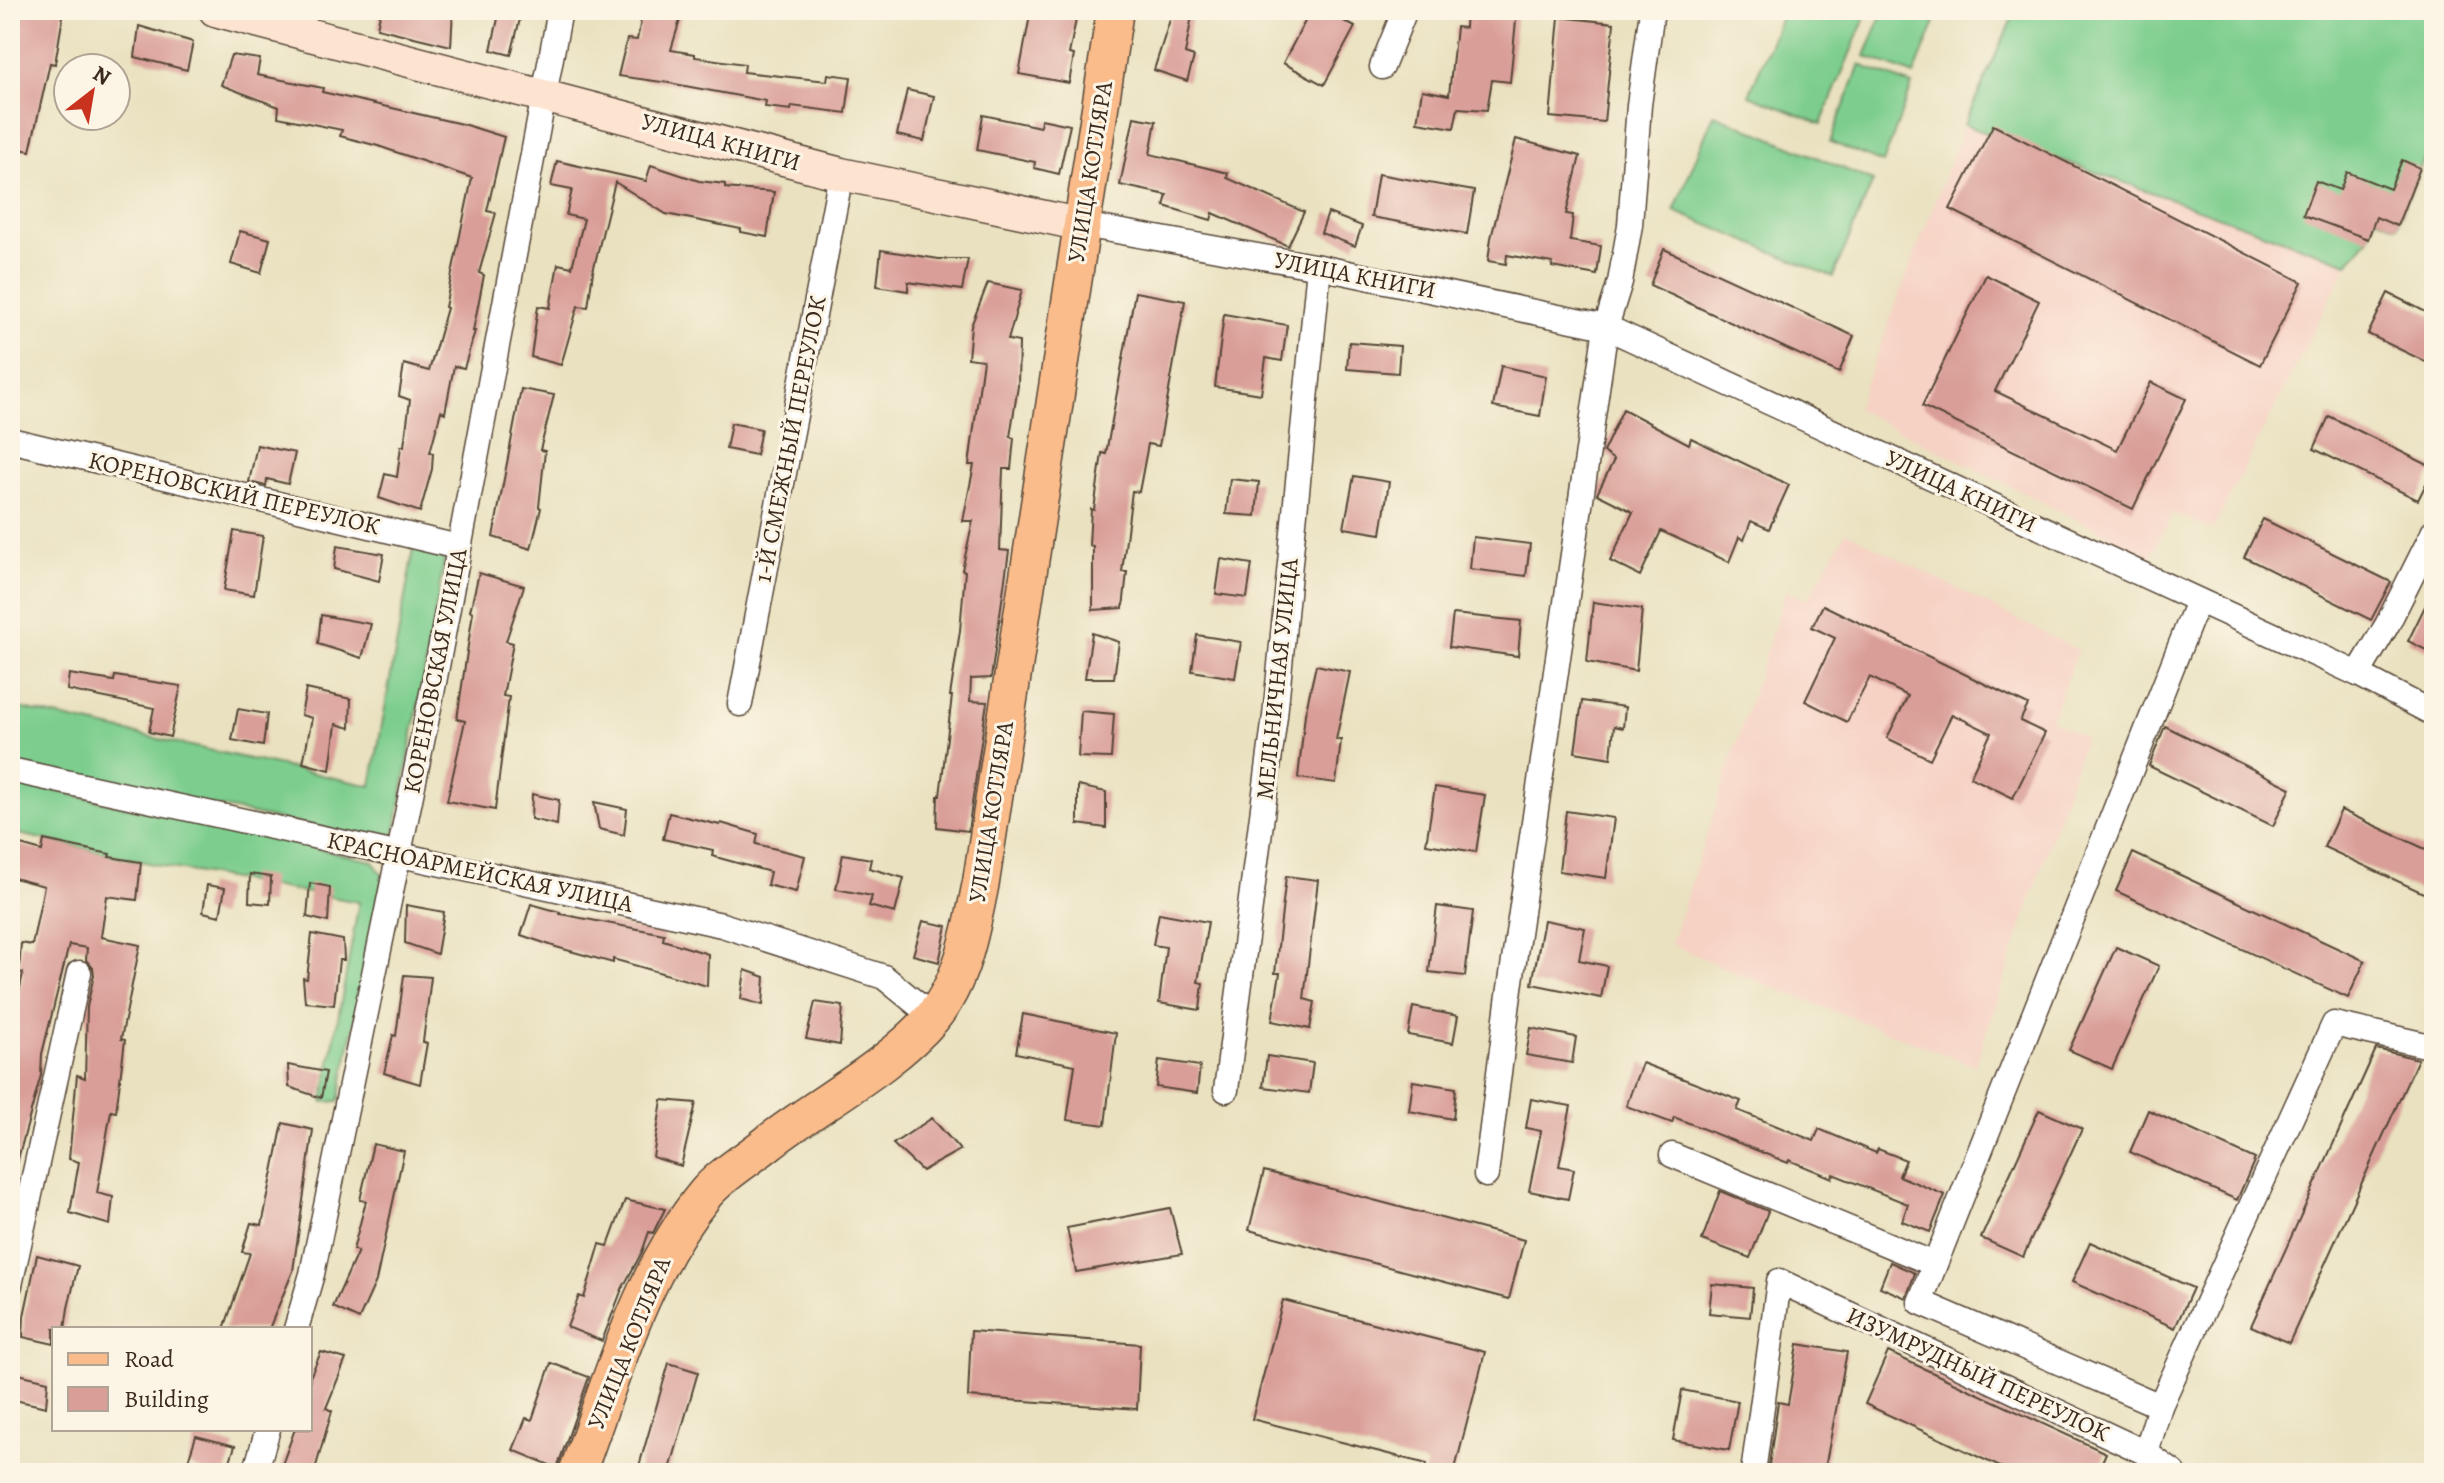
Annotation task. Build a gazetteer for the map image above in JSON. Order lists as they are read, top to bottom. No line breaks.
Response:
{"streets":{"main road":["УЛИЦА КОТЛЯРА"],"street":["УЛИЦА КНИГИ","1-Й СМЕЖНЫЙ ПЕРЕУЛОК","КОРЕНОВСКИЙ ПЕРЕУЛОК","КОРЕНОВСКАЯ УЛИЦА","МЕЛЬНИЧНАЯ УЛИЦА","КРАСНОАРМЕЙСКАЯ УЛИЦА","ИЗУМРУДНЫЙ ПЕРЕУЛОК"]},"crossings":[["УЛИЦА КНИГИ","УЛИЦА КОТЛЯРА"],["УЛИЦА КНИГИ","1-Й СМЕЖНЫЙ ПЕРЕУЛОК"],["УЛИЦА КНИГИ","КОРЕНОВСКАЯ УЛИЦА"],["УЛИЦА КНИГИ","МЕЛЬНИЧНАЯ УЛИЦА"],["УЛИЦА КОТЛЯРА","КРАСНОАРМЕЙСКАЯ УЛИЦА"],["КОРЕНОВСКИЙ ПЕРЕУЛОК","КОРЕНОВСКАЯ УЛИЦА"],["КОРЕНОВСКАЯ УЛИЦА","КРАСНОАРМЕЙСКАЯ УЛИЦА"]],"legend":["Road","Building"],"north":"top right"}
